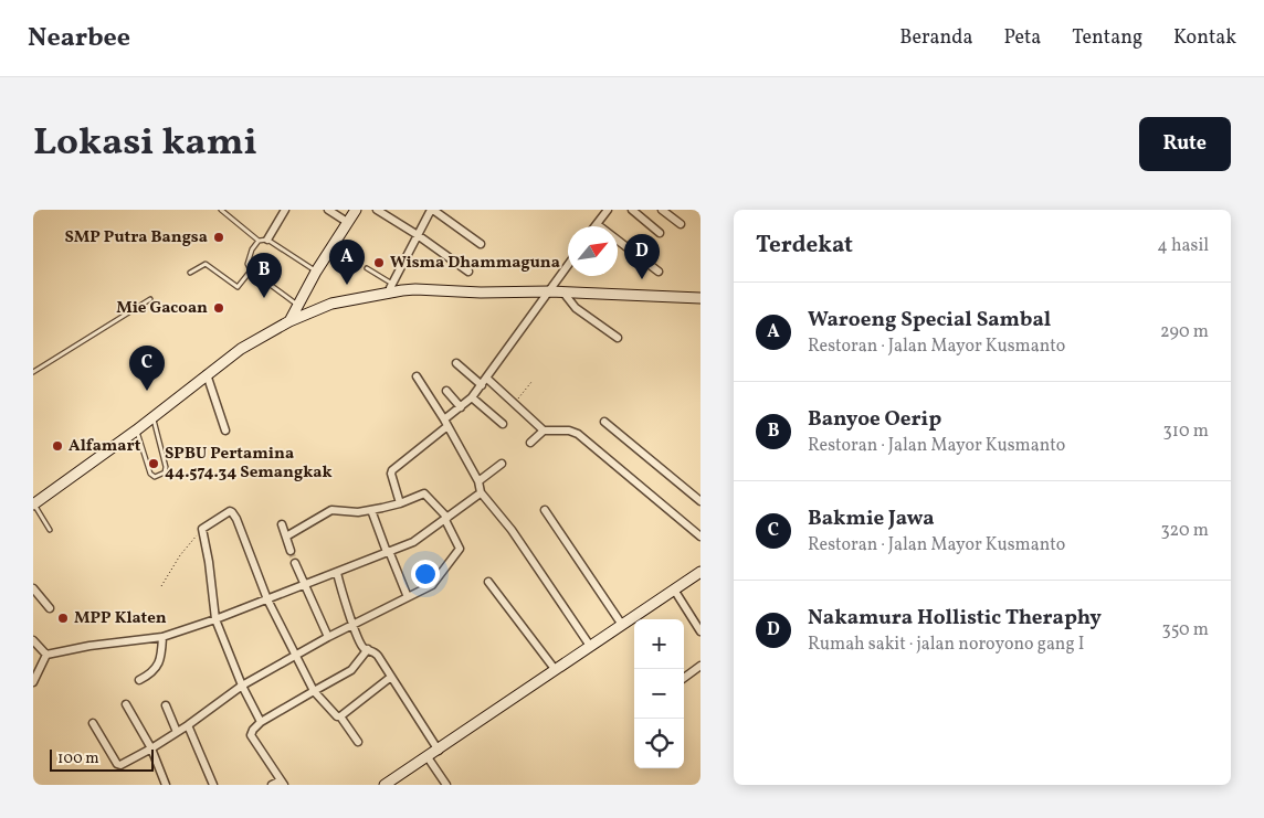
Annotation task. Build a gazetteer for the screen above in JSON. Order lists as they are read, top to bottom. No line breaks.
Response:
{"places":["SMP Putra Bangsa","Wisma Dhammaguna","Mie Gacoan","Alfamart","SPBU Pertamina 44.574.34 Semangkak","MPP Klaten"],"scale_bar":"100 m","north":"top right","page":{"header":"Nearbee","nav":["Beranda","Peta","Tentang","Kontak"],"title":"Lokasi kami","buttons":"Rute","heading":["Terdekat","4 hasil"],"pins":["D","A","B","C"],"list":[{"mark":"A","name":"Waroeng Special Sambal","note":"Restoran · Jalan Mayor Kusmanto","value":"290 m"},{"mark":"B","name":"Banyoe Oerip","note":"Restoran · Jalan Mayor Kusmanto","value":"310 m"},{"mark":"C","name":"Bakmie Jawa","note":"Restoran · Jalan Mayor Kusmanto","value":"320 m"},{"mark":"D","name":"Nakamura Hollistic Theraphy","note":"Rumah sakit · jalan noroyono gang I","value":"350 m"}],"map_buttons":["+","−"],"scale":"100 m"}}
